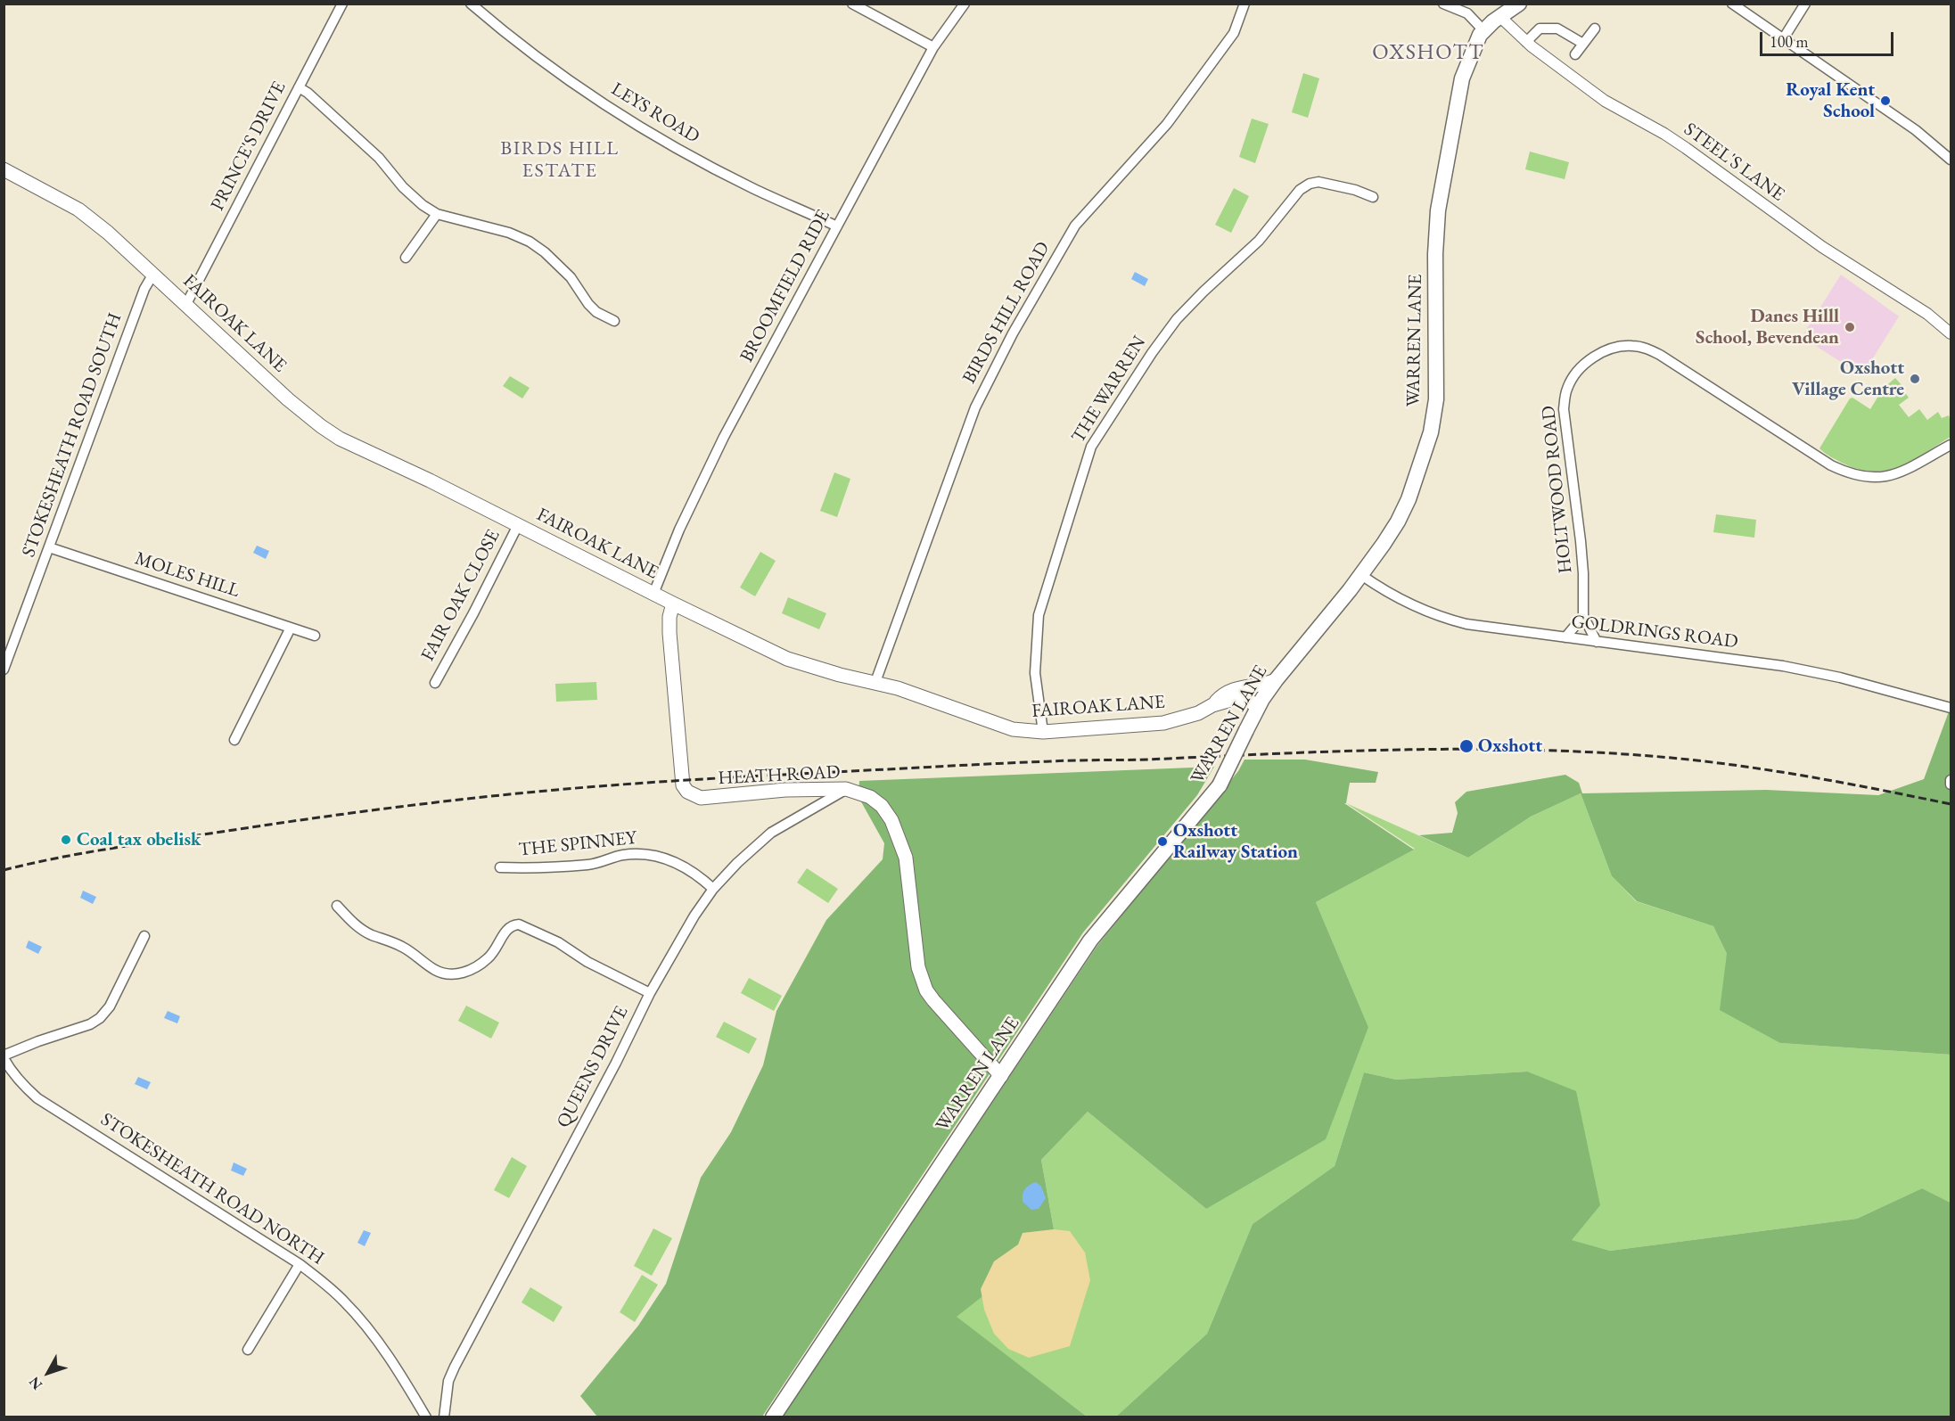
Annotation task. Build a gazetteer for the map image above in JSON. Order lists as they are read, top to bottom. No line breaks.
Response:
{"streets":{"main road":["FAIROAK LANE","WARREN LANE","HEATH ROAD"],"street":["LEYS ROAD","PRINCE'S DRIVE","STEEL'S LANE","BROOMFIELD RIDE","BIRDS HILL ROAD","THE WARREN","STOKESHEATH ROAD SOUTH","HOLTWOOD ROAD","MOLES HILL","FAIR OAK CLOSE","GOLDRINGS ROAD","THE SPINNEY","QUEENS DRIVE","STOKESHEATH ROAD NORTH"]},"crossings":[["LEYS ROAD","BROOMFIELD RIDE"],["PRINCE'S DRIVE","FAIROAK LANE"],["BROOMFIELD RIDE","FAIROAK LANE"],["BIRDS HILL ROAD","FAIROAK LANE"],["FAIROAK LANE","WARREN LANE"],["FAIROAK LANE","THE WARREN"],["FAIROAK LANE","STOKESHEATH ROAD SOUTH"],["FAIROAK LANE","FAIR OAK CLOSE"],["FAIROAK LANE","HEATH ROAD"],["WARREN LANE","GOLDRINGS ROAD"],["WARREN LANE","HEATH ROAD"],["STOKESHEATH ROAD SOUTH","MOLES HILL"],["HOLTWOOD ROAD","GOLDRINGS ROAD"],["HEATH ROAD","QUEENS DRIVE"],["THE SPINNEY","QUEENS DRIVE"]],"districts":["OXSHOTT","BIRDS HILL ESTATE"],"places":["Royal Kent School","Danes Hilll School, Bevendean","Oxshott Village Centre","Oxshott","Coal tax obelisk","Oxshott Railway Station"],"scale_bar":"100 m","north":"bottom left"}
